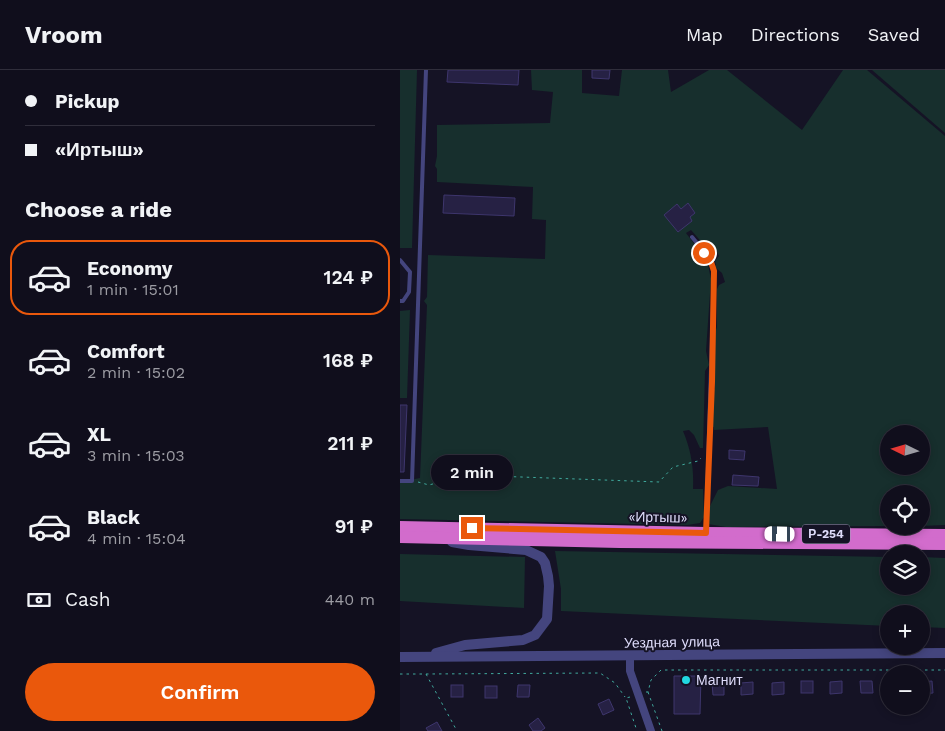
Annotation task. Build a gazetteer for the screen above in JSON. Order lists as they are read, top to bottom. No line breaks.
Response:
{"streets":{"highway":["«Иртыш»","Р-254"],"street":["Уездная улица"]},"places":["Магнит"],"north":"left","page":{"header":"Vroom","nav":["Map","Directions","Saved"],"banner":["Pickup","«Иртыш»"],"heading":"Choose a ride","list":[{"name":"Economy","note":"1 min · 15:01","value":"124 ₽"},{"name":"Comfort","note":"2 min · 15:02","value":"168 ₽"},{"name":"XL","note":"3 min · 15:03","value":"211 ₽"},{"name":"Black","note":"4 min · 15:04","value":"91 ₽"}],"map_buttons":["+","−"],"bubble":"2 min","pay":["Cash","440 m"],"buttons":"Confirm"}}
